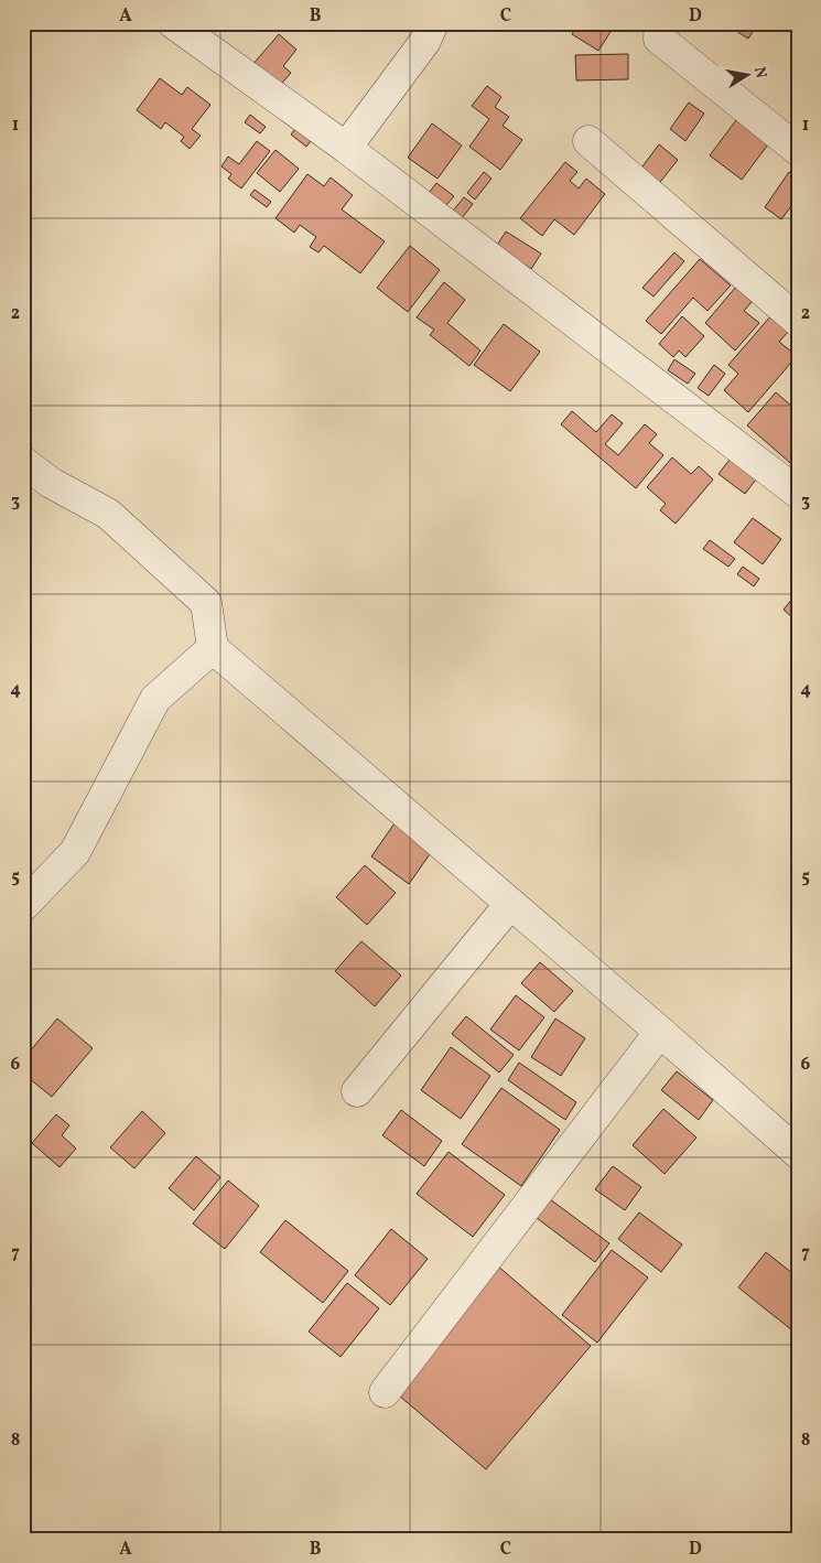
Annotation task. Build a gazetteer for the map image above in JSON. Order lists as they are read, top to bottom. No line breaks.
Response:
{"north":"right","grid":{"columns":["A","B","C","D"],"rows":["1","2","3","4","5","6","7","8"]}}
